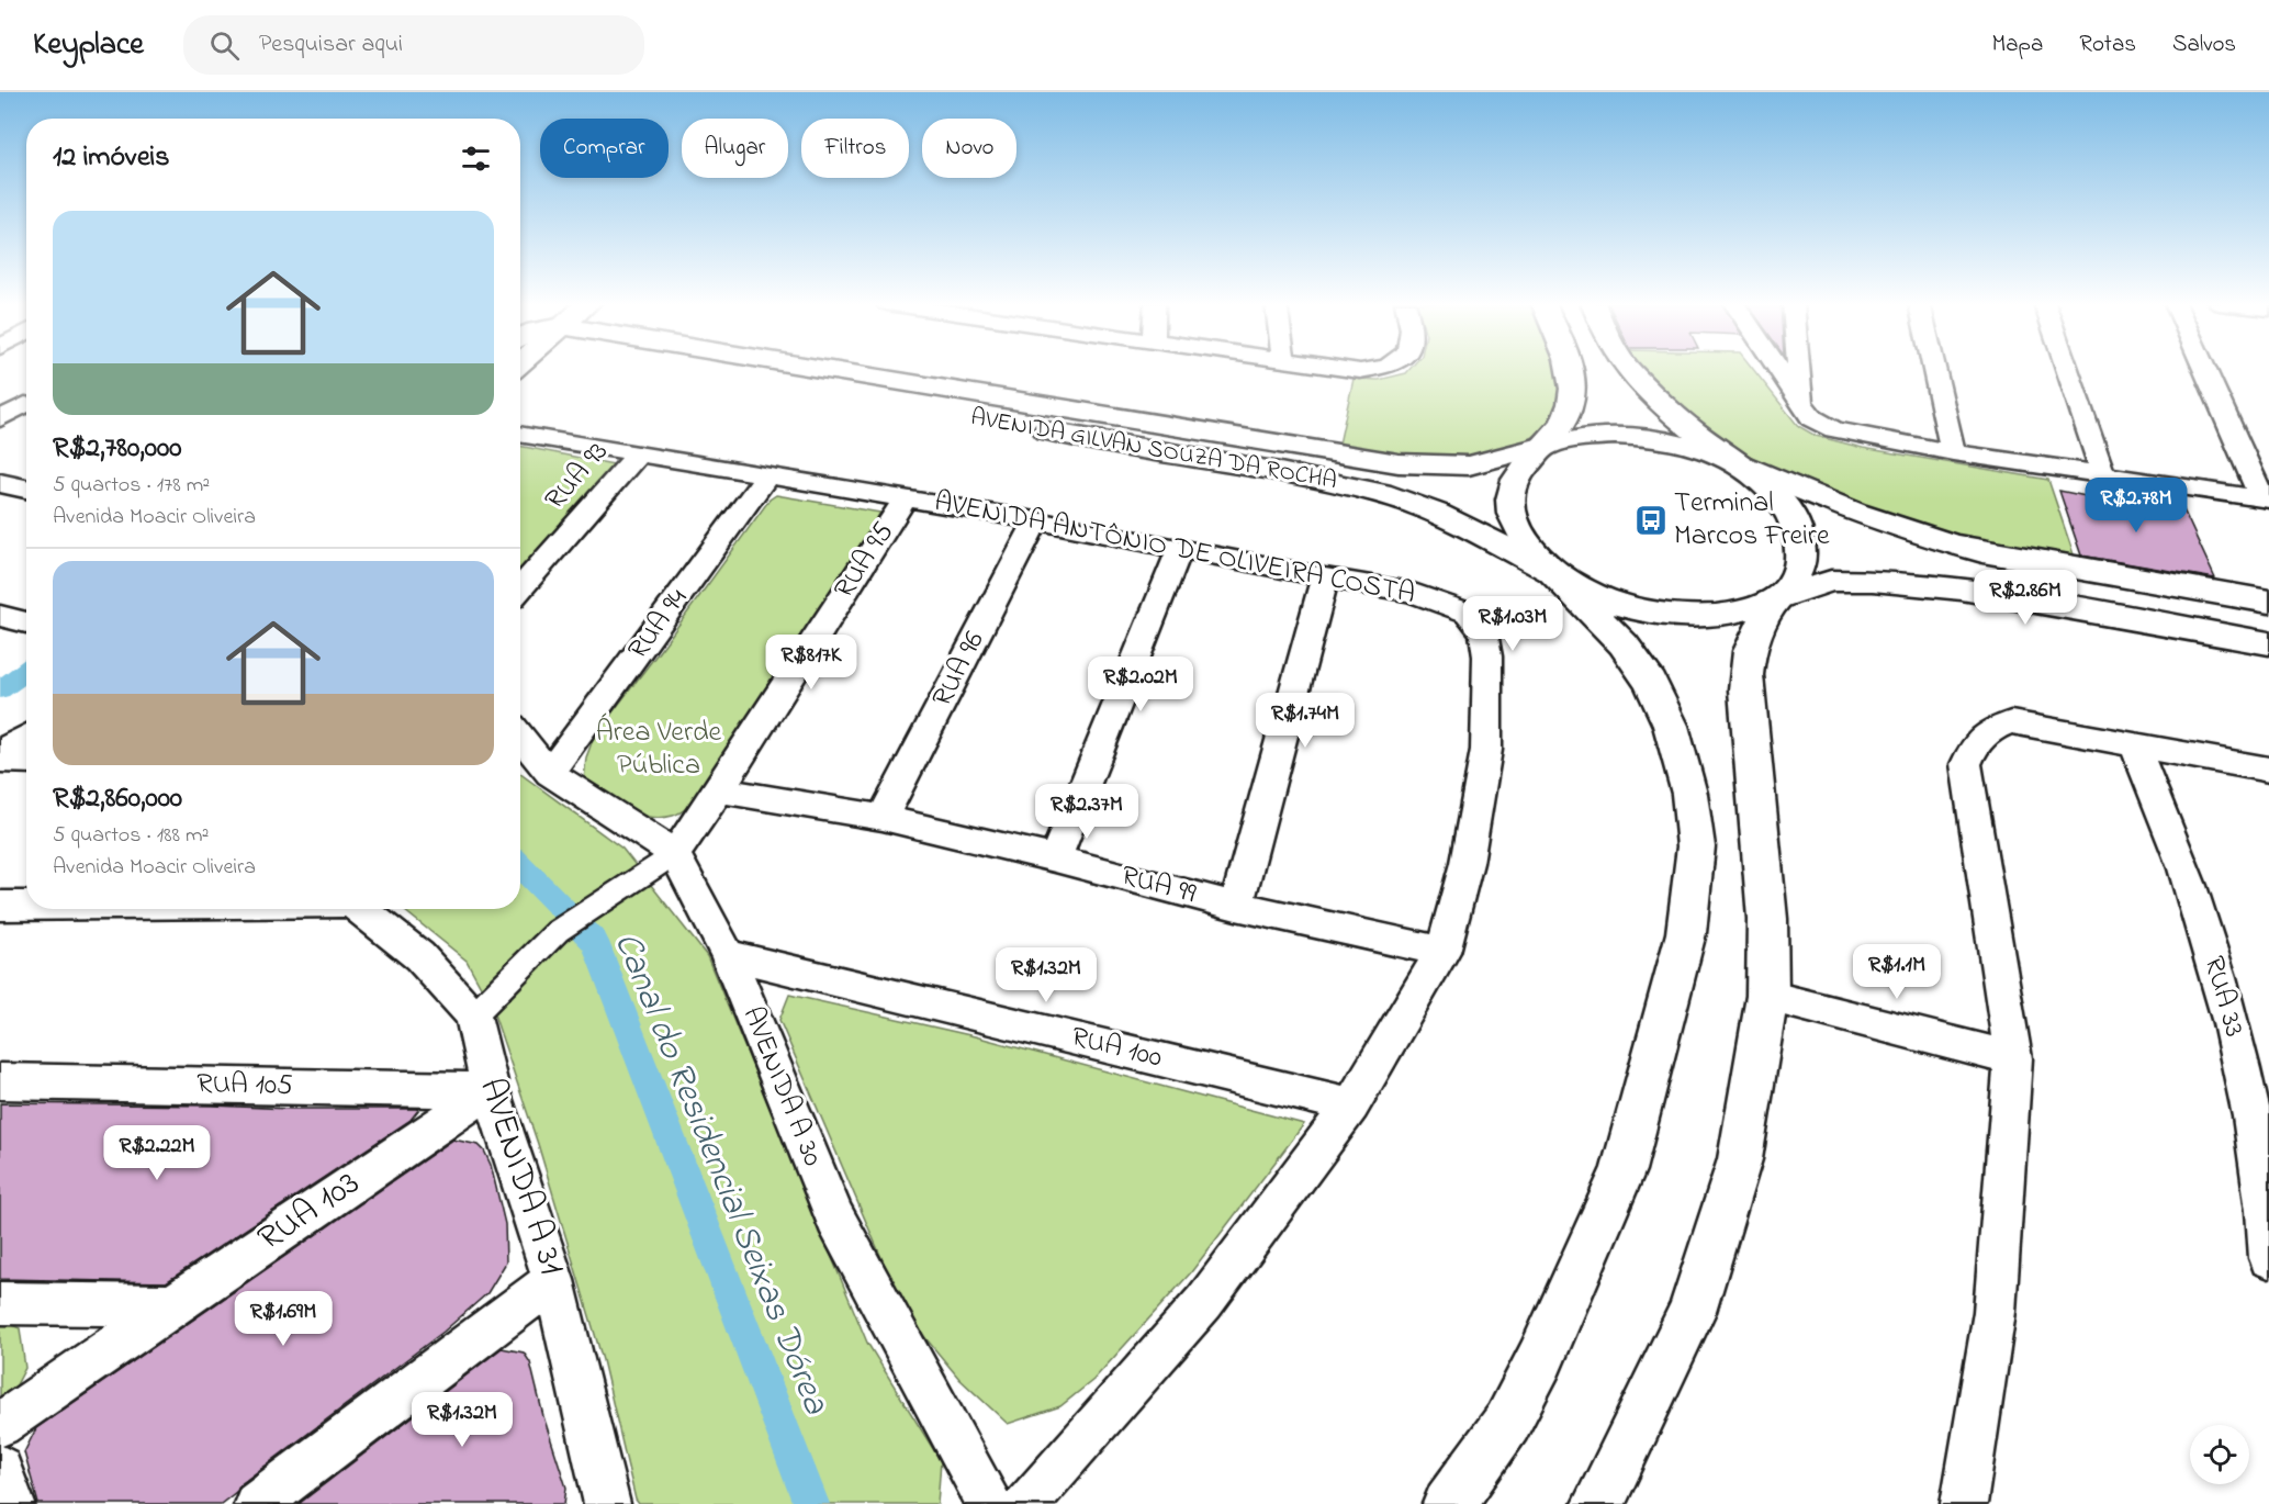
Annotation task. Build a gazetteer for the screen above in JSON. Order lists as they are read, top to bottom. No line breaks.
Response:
{"streets":{"main road":["AVENIDA GILVAN SOUZA DA ROCHA"],"street":["RUA 93","AVENIDA ANTÔNIO DE OLIVEIRA COSTA","RUA 95","RUA 94","RUA 96","RUA 99","RUA 33","RUA 100","RUA 105","AVENIDA A 30","AVENIDA A 31","RUA 103"]},"crossings":[["RUA 93","AVENIDA ANTÔNIO DE OLIVEIRA COSTA"],["AVENIDA ANTÔNIO DE OLIVEIRA COSTA","RUA 95"],["AVENIDA ANTÔNIO DE OLIVEIRA COSTA","RUA 94"],["AVENIDA ANTÔNIO DE OLIVEIRA COSTA","RUA 96"],["AVENIDA ANTÔNIO DE OLIVEIRA COSTA","RUA 99"],["AVENIDA ANTÔNIO DE OLIVEIRA COSTA","RUA 100"],["RUA 95","RUA 99"],["RUA 95","AVENIDA A 30"],["RUA 94","AVENIDA A 30"],["RUA 96","RUA 99"],["RUA 100","AVENIDA A 30"],["RUA 105","AVENIDA A 31"],["RUA 105","RUA 103"],["AVENIDA A 31","RUA 103"]],"water":["Canal do Residencial Seixas Dórea"],"parks":["Área Verde Pública"],"places":{"bus stop":["Terminal Marcos Freire"]},"page":{"header":"Keyplace","search":"Pesquisar aqui","nav":["Mapa","Rotas","Salvos"],"chip":["Comprar","Alugar","Filtros","Novo"],"heading":"12 imóveis","list":[{"name":"R$2,780,000","note":"5 quartos · 178 m² · Avenida Moacir Oliveira"},{"name":"R$2,860,000","note":"5 quartos · 188 m² · Avenida Moacir Oliveira"}],"price":["R$2.78M","R$2.86M","R$1.03M","R$817K","R$2.02M","R$1.74M","R$2.37M","R$1.1M","R$1.32M","R$2.22M","R$1.69M","R$1.32M"]}}
